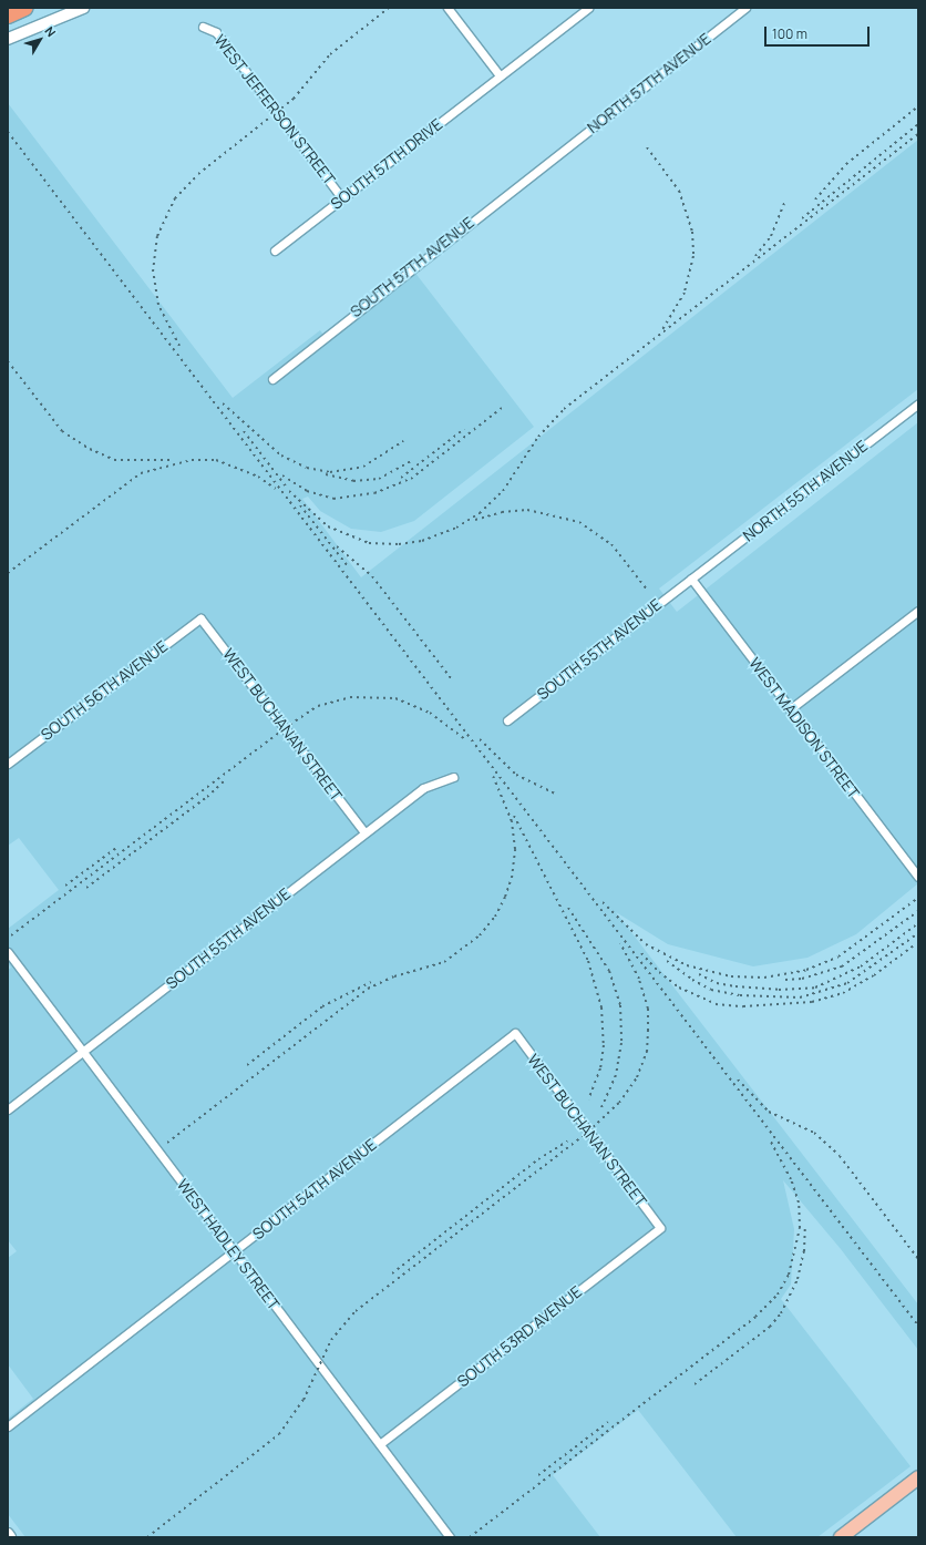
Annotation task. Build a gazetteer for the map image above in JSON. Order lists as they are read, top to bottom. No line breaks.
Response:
{"streets":{"street":["NORTH 57TH AVENUE","WEST JEFFERSON STREET","SOUTH 57TH DRIVE","SOUTH 57TH AVENUE","NORTH 55TH AVENUE","SOUTH 55TH AVENUE","SOUTH 56TH AVENUE","WEST BUCHANAN STREET","WEST MADISON STREET","SOUTH 54TH AVENUE","WEST HADLEY STREET","SOUTH 53RD AVENUE"]},"crossings":[["NORTH 57TH AVENUE","SOUTH 57TH AVENUE"],["WEST JEFFERSON STREET","SOUTH 57TH DRIVE"],["NORTH 55TH AVENUE","SOUTH 55TH AVENUE"],["NORTH 55TH AVENUE","WEST MADISON STREET"],["SOUTH 55TH AVENUE","WEST BUCHANAN STREET"],["SOUTH 55TH AVENUE","WEST MADISON STREET"],["SOUTH 55TH AVENUE","WEST HADLEY STREET"],["SOUTH 56TH AVENUE","WEST BUCHANAN STREET"],["WEST BUCHANAN STREET","SOUTH 54TH AVENUE"],["WEST BUCHANAN STREET","SOUTH 53RD AVENUE"],["SOUTH 54TH AVENUE","WEST HADLEY STREET"],["WEST HADLEY STREET","SOUTH 53RD AVENUE"]],"scale_bar":"100 m","north":"top right"}
